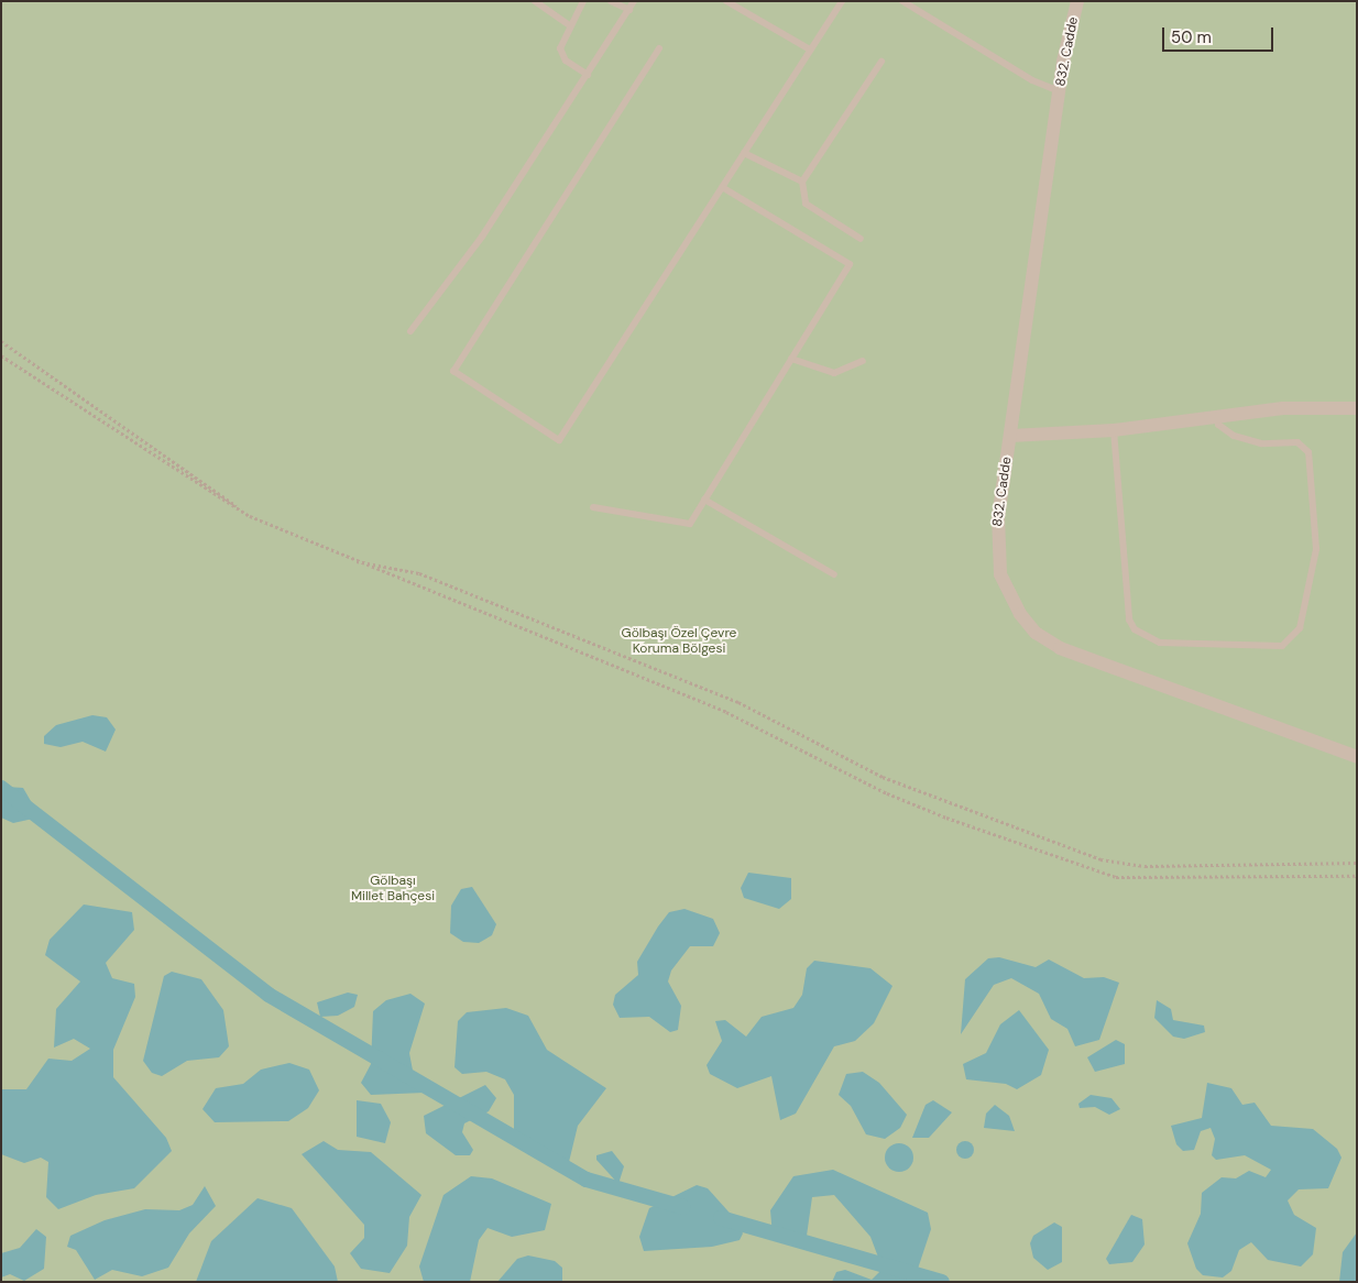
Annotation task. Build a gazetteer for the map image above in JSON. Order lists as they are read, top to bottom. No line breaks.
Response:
{"streets":{"street":["832. Cadde"]},"parks":["Gölbaşı Özel Çevre Koruma Bölgesi","Gölbaşı Millet Bahçesi"],"scale_bar":"50 m"}
